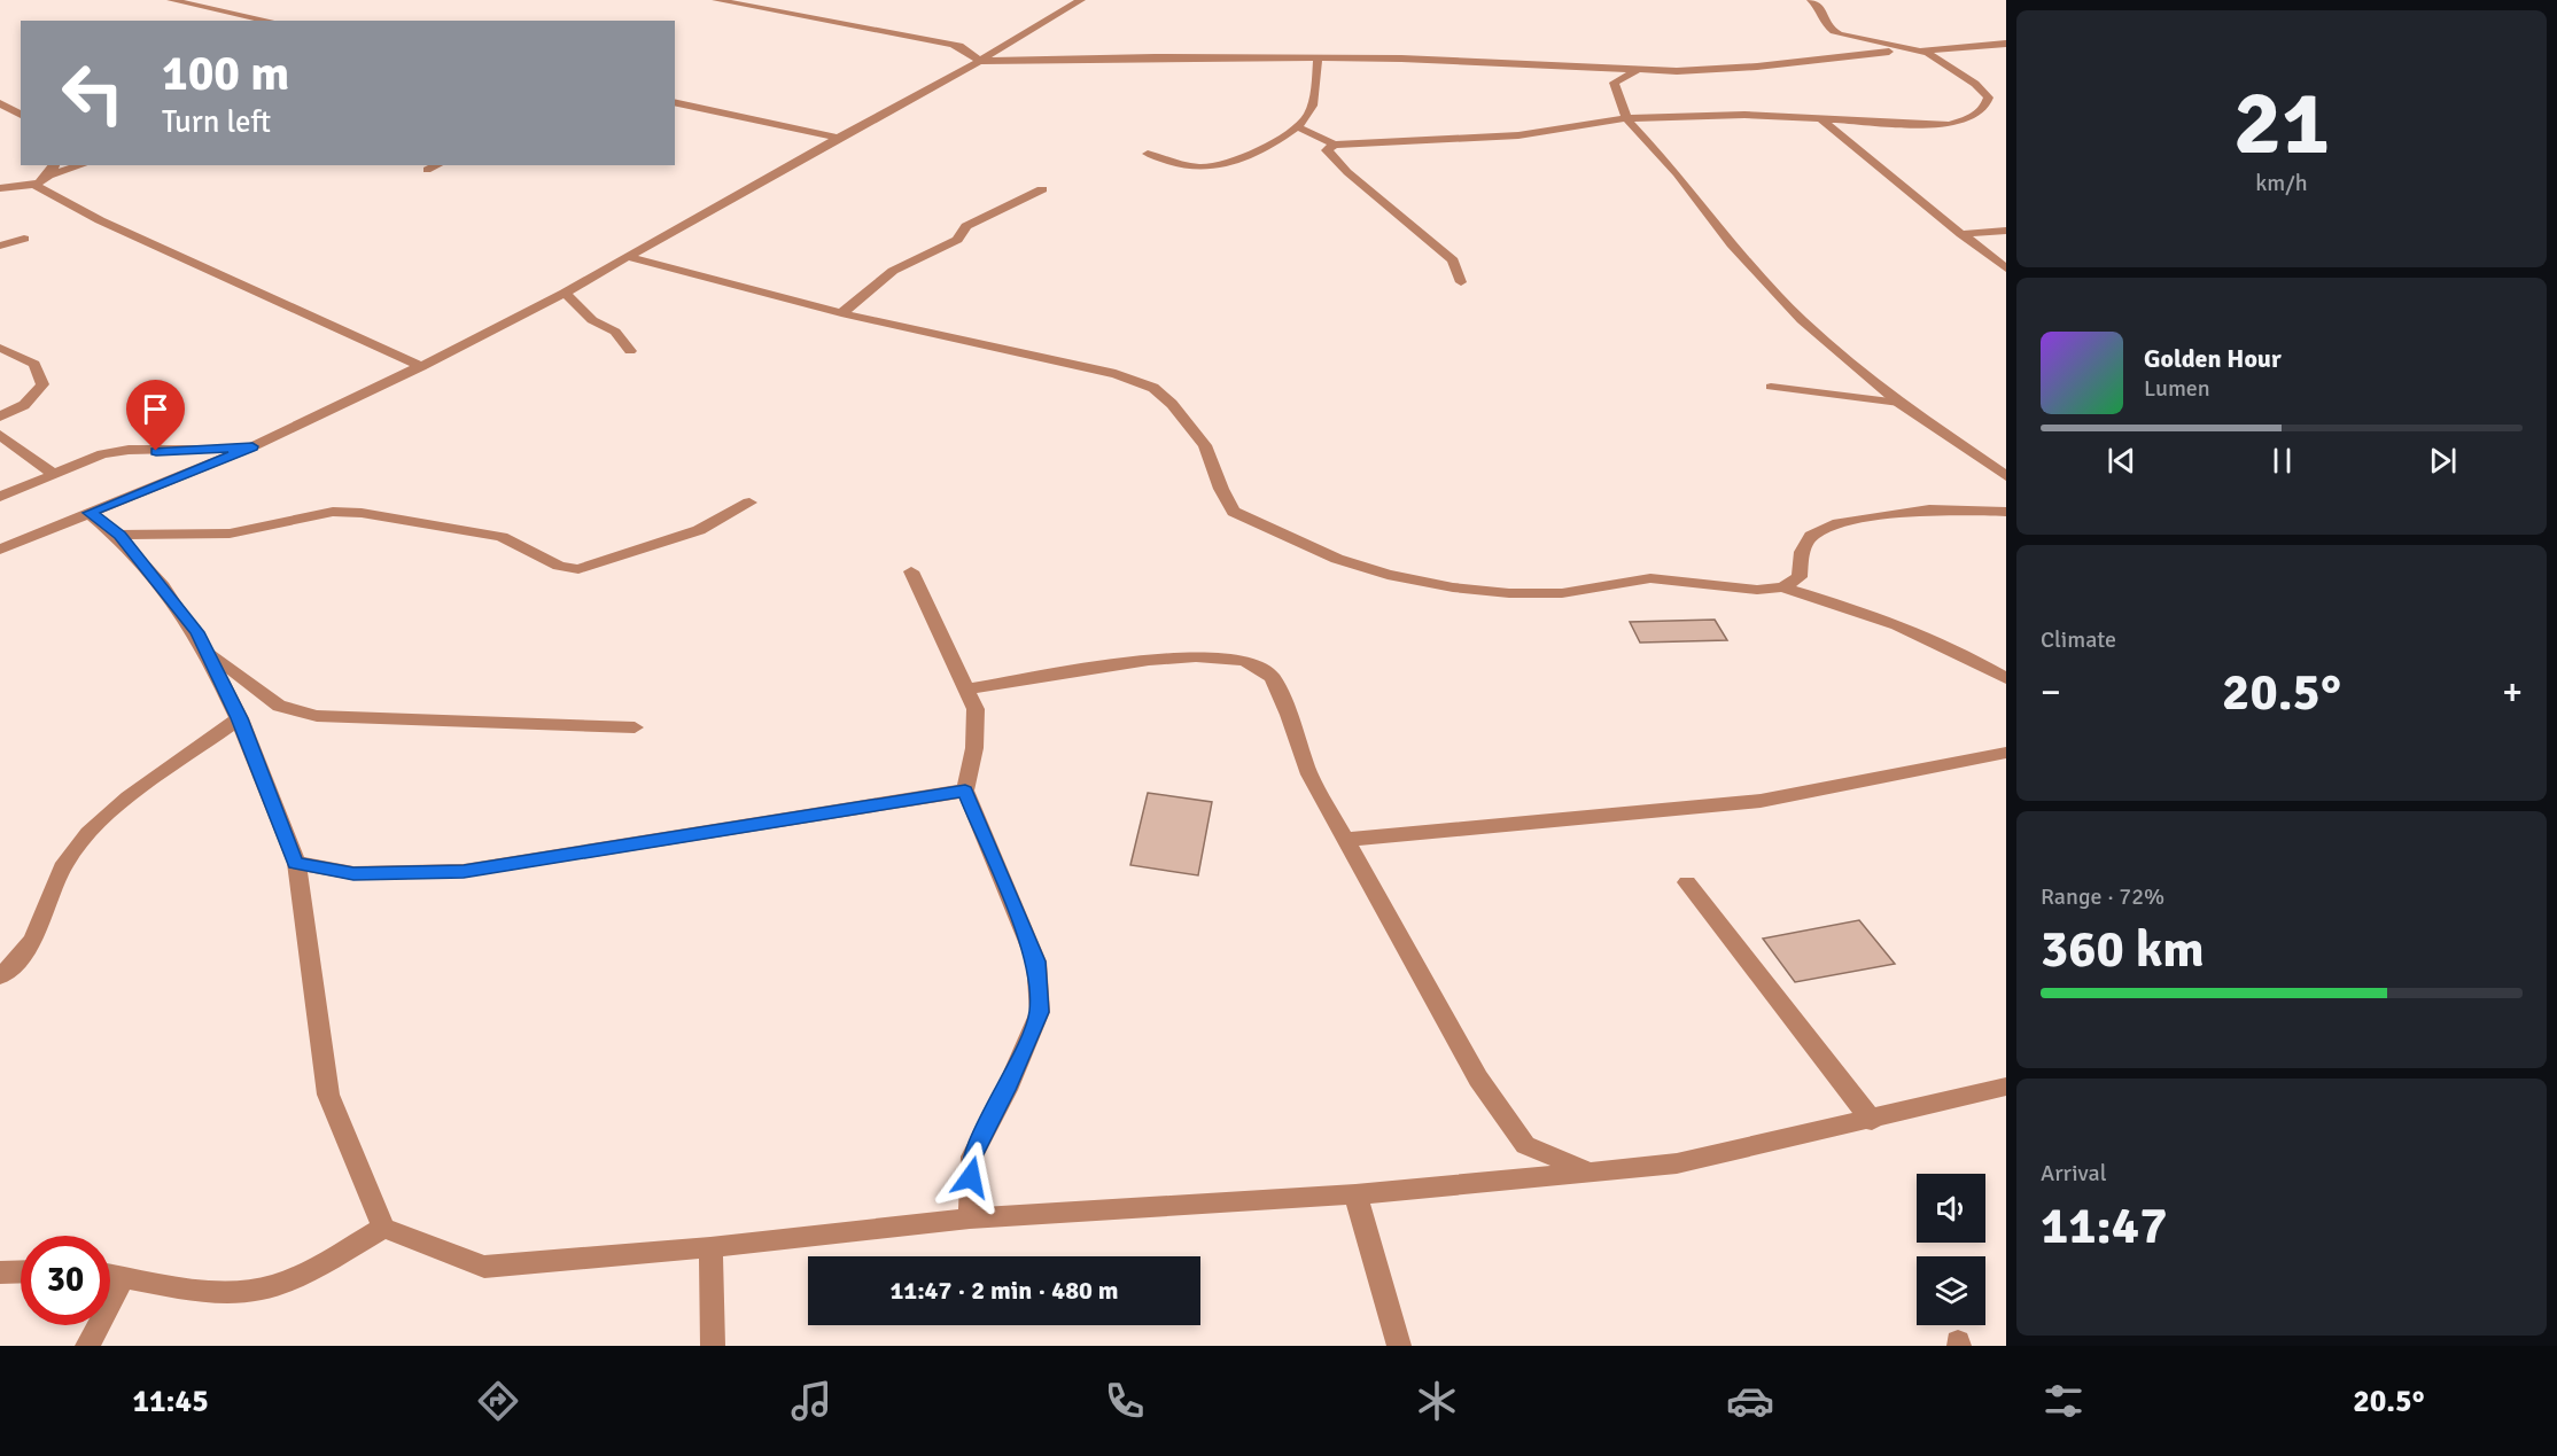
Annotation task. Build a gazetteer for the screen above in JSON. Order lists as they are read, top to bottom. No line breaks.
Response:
{"page":{"tile":[["21","km/h"],"Climate",["Range · 72%","360 km"],["Arrival","11:47"]],"turn":["100 m","Turn left"],"song":["Golden Hour","Lumen"],"heat":["−","20.5°","+"],"limit":"30","trip":"11:47 · 2 min · 480 m","tabs":["11:45","20.5°"]}}
